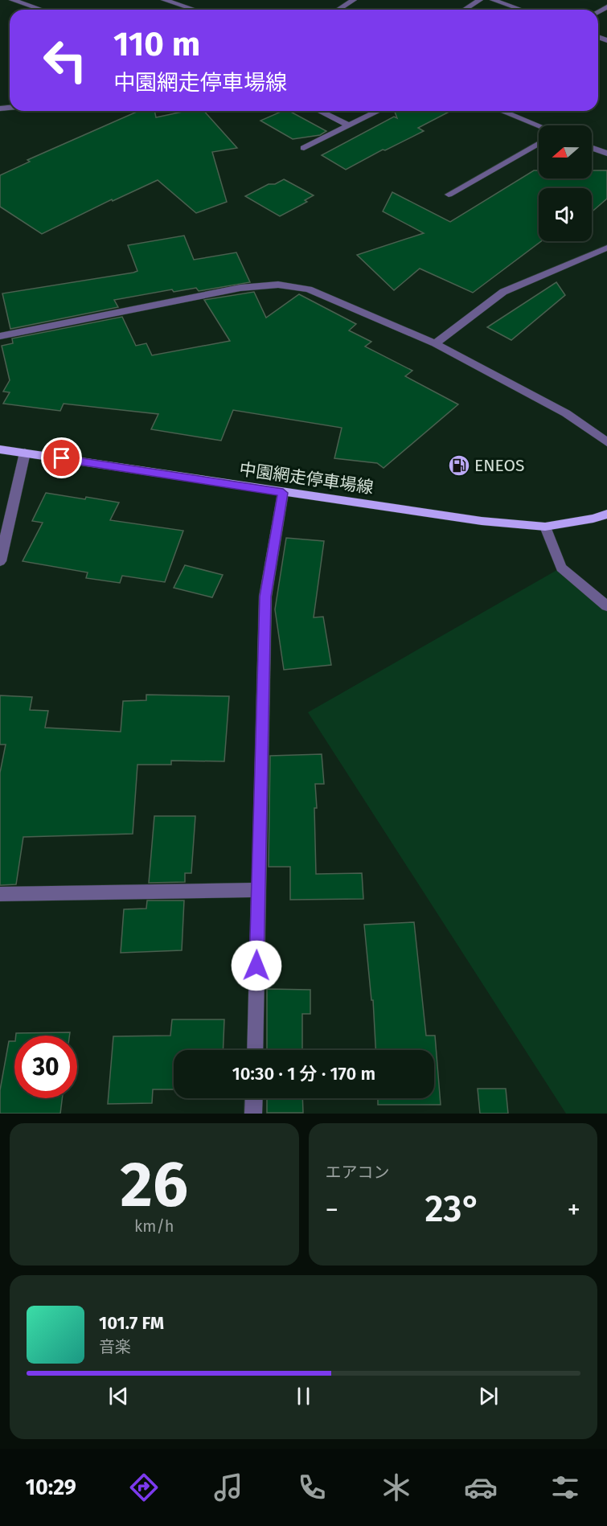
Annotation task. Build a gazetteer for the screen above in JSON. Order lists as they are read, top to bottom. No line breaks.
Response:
{"streets":{"main road":["中園網走停車場線"]},"places":{"fuel station":["ENEOS"]},"north":"left","page":{"turn":["110 m","中園網走停車場線"],"limit":"30","trip":"10:30 · 1 分 · 170 m","tile":[["26","km/h"],"エアコン"],"heat":["−","23°","+"],"song":["101.7 FM","音楽"],"tabs":"10:29"}}
